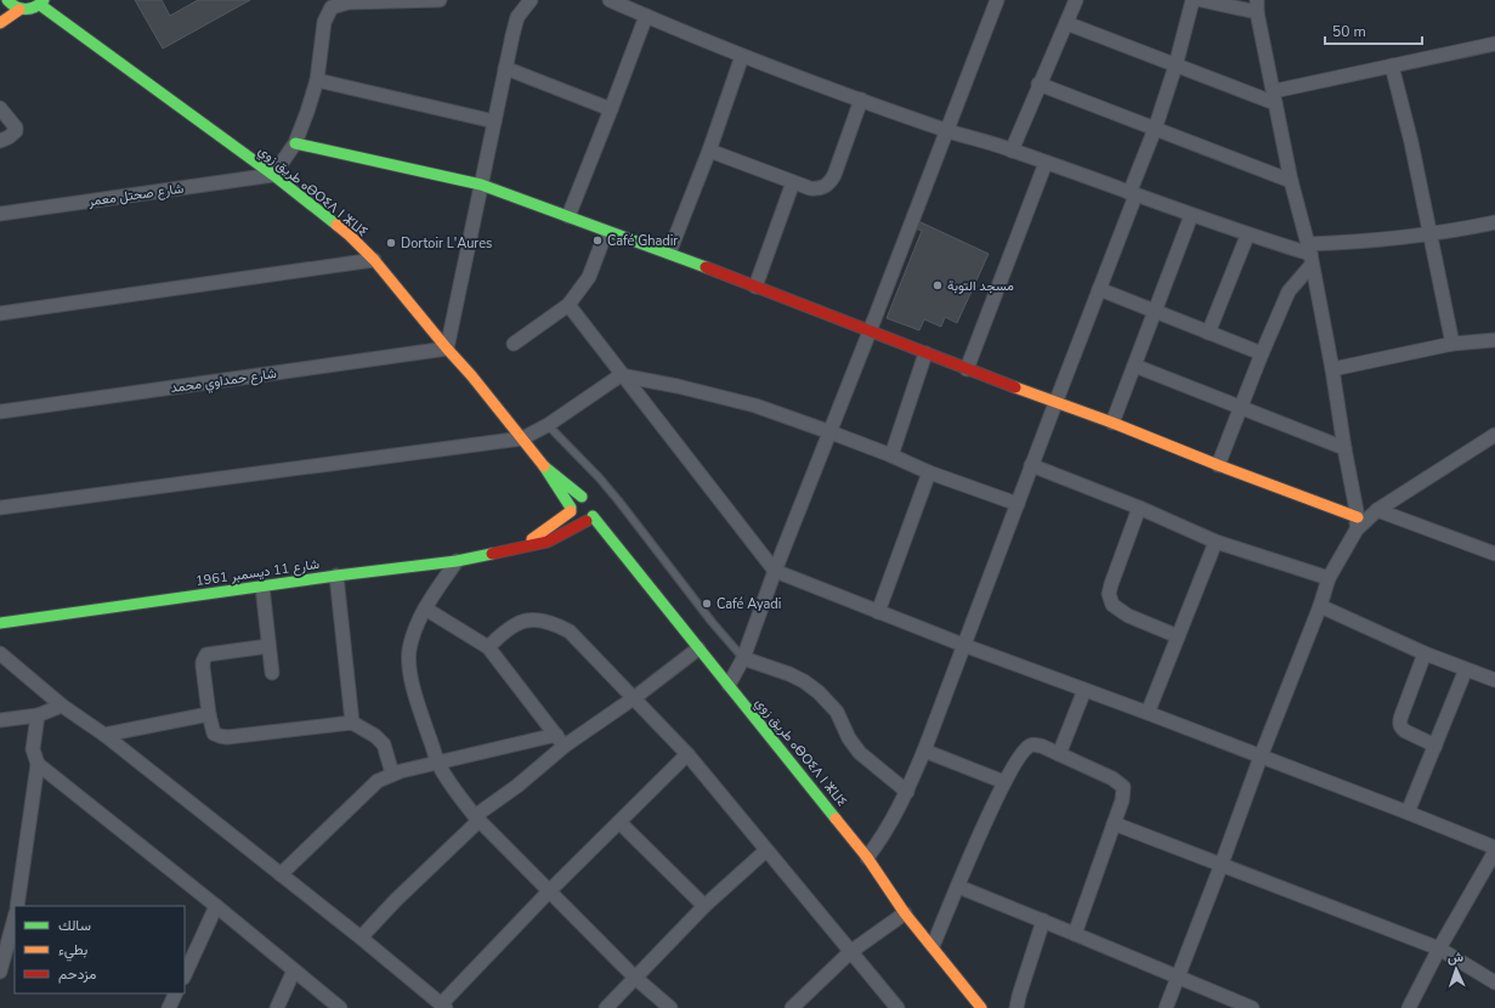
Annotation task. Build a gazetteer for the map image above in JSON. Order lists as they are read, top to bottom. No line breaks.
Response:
{"streets":{"main road":["طريق زوي ⴰⴱⵔⵉⴷ ⵏ ⵣⵡⵉ","شارع 11 ديسمبر 1961"],"street":["شارع صحتل معمر","شارع حمداوي محمد"]},"crossings":[["طريق زوي ⴰⴱⵔⵉⴷ ⵏ ⵣⵡⵉ","شارع صحتل معمر"],["طريق زوي ⴰⴱⵔⵉⴷ ⵏ ⵣⵡⵉ","شارع حمداوي محمد"],["طريق زوي ⴰⴱⵔⵉⴷ ⵏ ⵣⵡⵉ","شارع 11 ديسمبر 1961"]],"places":["Café Ghadir","Dortoir L'Aures","مسجد التوبة","Café Ayadi"],"legend":["سالك","بطيء","مزدحم"],"scale_bar":"50 m","north":"top"}
